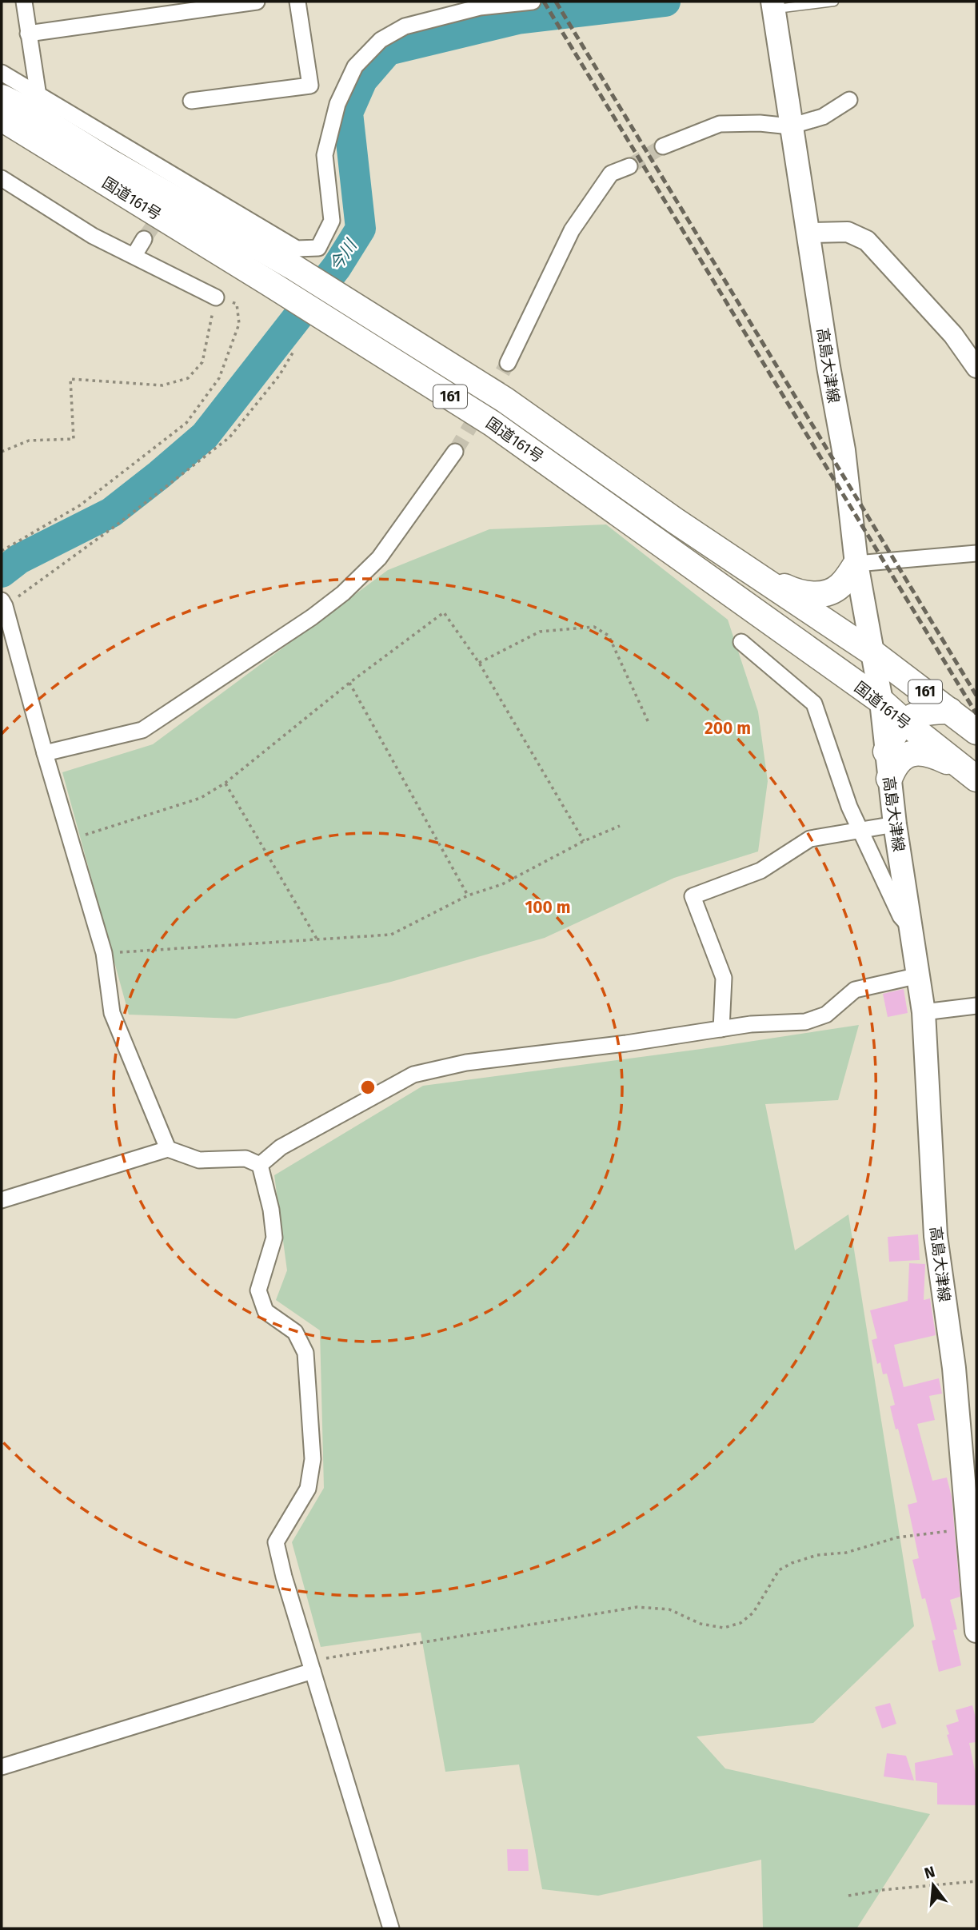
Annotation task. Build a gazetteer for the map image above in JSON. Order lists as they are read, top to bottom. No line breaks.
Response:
{"streets":{"highway":["国道161号","161"],"main road":["高島大津線"]},"crossings":[["国道161号","高島大津線"]],"water":["今川"],"north":"top","rings":["200 m","100 m"]}
